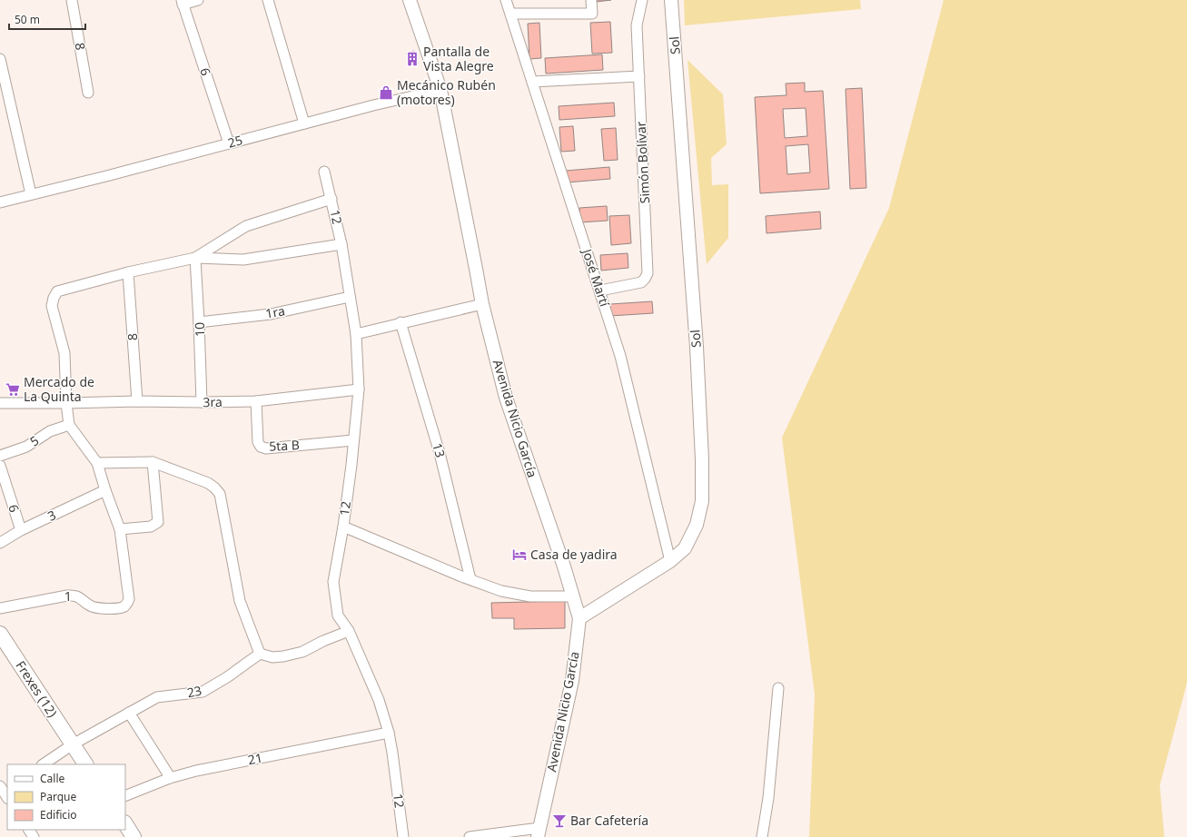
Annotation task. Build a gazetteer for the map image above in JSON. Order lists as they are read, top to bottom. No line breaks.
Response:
{"streets":{"main road":["Frexes (12)"],"street":["Sol","8","6","25","Simón Bolívar","12","José Martí","1ra","10","3ra","Avenida Nicio García","5","5ta B","13","3","1","23","21"]},"crossings":[["Sol","José Martí"],["Sol","Avenida Nicio García"],["8","3ra"],["6","25"],["6","3"],["25","Avenida Nicio García"],["Simón Bolívar","José Martí"],["12","1ra"],["12","3ra"],["12","5ta B"],["12","21"],["1ra","10"],["10","3ra"],["3ra","5ta B"],["Frexes (12)","23"]],"places":{"building":["Pantalla de Vista Alegre"],"shop":["Mecánico Rubén (motores)"],"supermarket":["Mercado de La Quinta"],"hotel":["Casa de yadira"],"bar":["Bar Cafetería"]},"legend":["Calle","Parque","Edificio"],"scale_bar":"50 m"}
